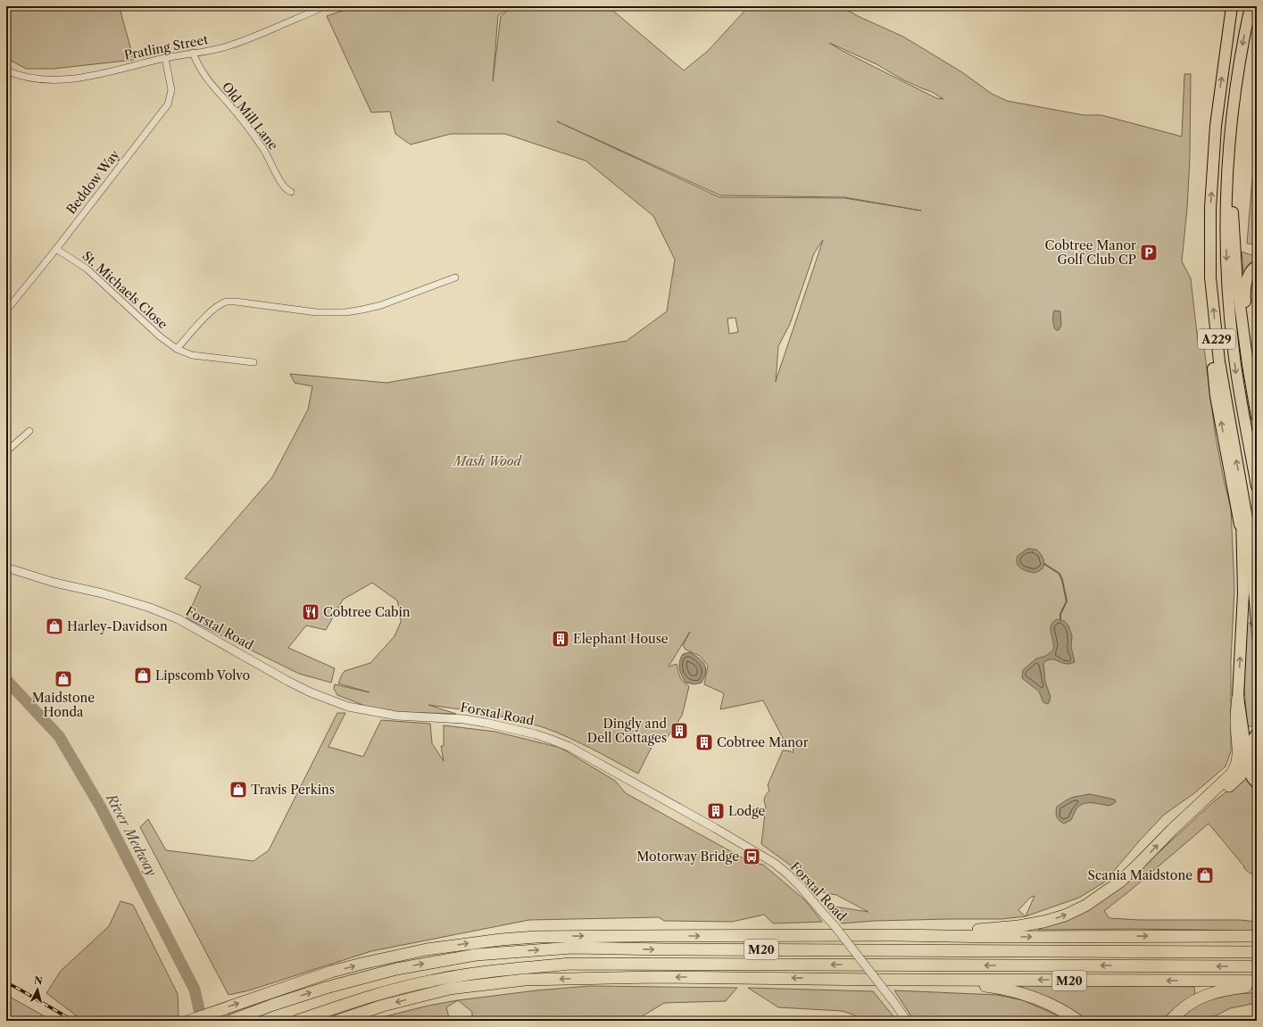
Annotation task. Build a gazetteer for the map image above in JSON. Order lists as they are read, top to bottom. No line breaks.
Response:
{"streets":{"highway":["A229","M20"],"street":["Pratling Street","Old Mill Lane","Beddow Way","St. Michaels Close","Forstal Road"]},"crossings":[["Pratling Street","Old Mill Lane"],["Pratling Street","Beddow Way"],["Beddow Way","St. Michaels Close"]],"water":["River Medway"],"parks":["Mash Wood"],"places":{"parking":["Cobtree Manor Golf Club CP"],"restaurant":["Cobtree Cabin"],"shop":["Harley-Davidson","Lipscomb Volvo","Maidstone Honda","Travis Perkins","Scania Maidstone"],"building":["Elephant House","Dingly and Dell Cottages","Cobtree Manor","Lodge"],"bus stop":["Motorway Bridge"]},"north":"top"}
